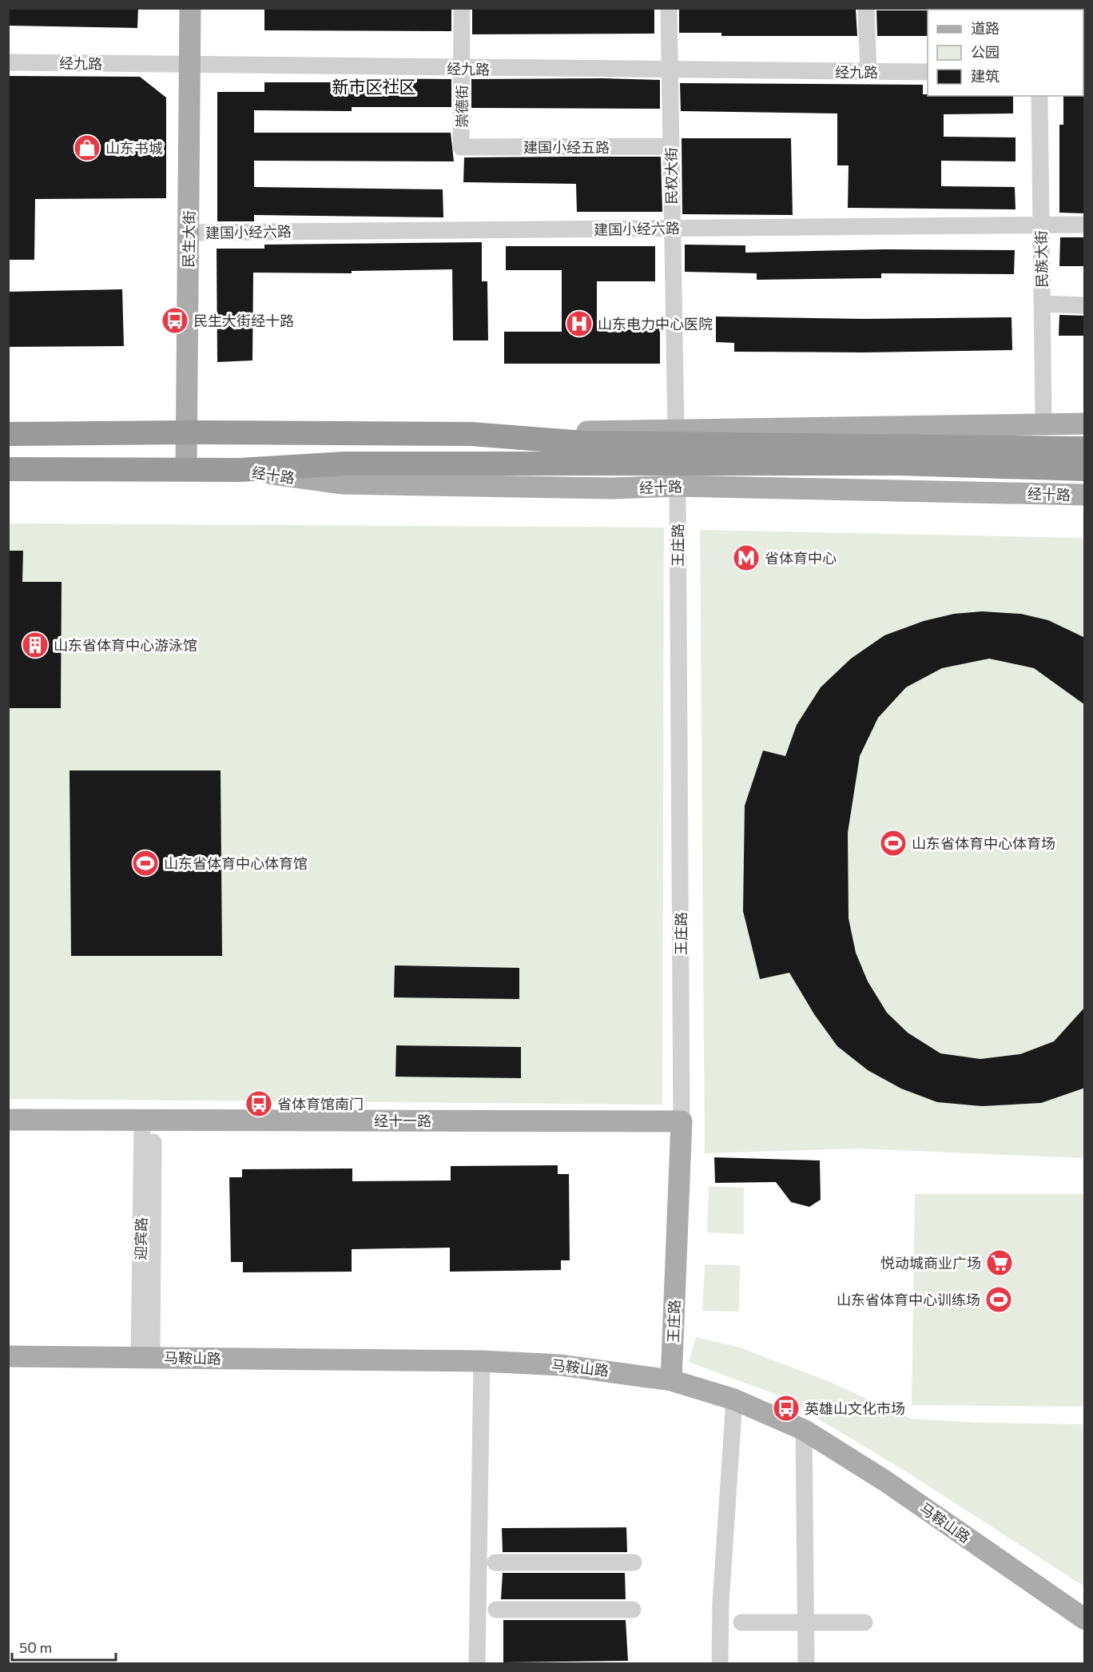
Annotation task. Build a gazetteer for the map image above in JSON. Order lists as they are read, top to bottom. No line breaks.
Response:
{"streets":{"highway":["经十路"],"main road":["民生大街","王庄路","经十一路","马鞍山路"],"street":["经九路","崇德街","建国小经五路","民权大街","建国小经六路","民族大街","迎宾路"]},"crossings":[["经九路","崇德街"],["经九路","民权大街"],["经九路","民生大街"],["崇德街","建国小经五路"],["建国小经五路","民权大街"],["民权大街","建国小经六路"],["建国小经六路","民生大街"],["建国小经六路","民族大街"],["民生大街","经十路"],["经十路","王庄路"],["王庄路","经十一路"],["王庄路","马鞍山路"],["经十一路","迎宾路"],["迎宾路","马鞍山路"]],"districts":["新市区社区"],"places":{"shop":["山东书城"],"bus stop":["民生大街经十路","省体育馆南门","英雄山文化市场"],"hospital":["山东电力中心医院"],"metro station":["省体育中心"],"building":["山东省体育中心游泳馆"],"sports":["山东省体育中心体育场","山东省体育中心体育馆","山东省体育中心训练场"],"supermarket":["悦动城商业广场"]},"legend":["道路","公园","建筑"],"scale_bar":"50 m"}
